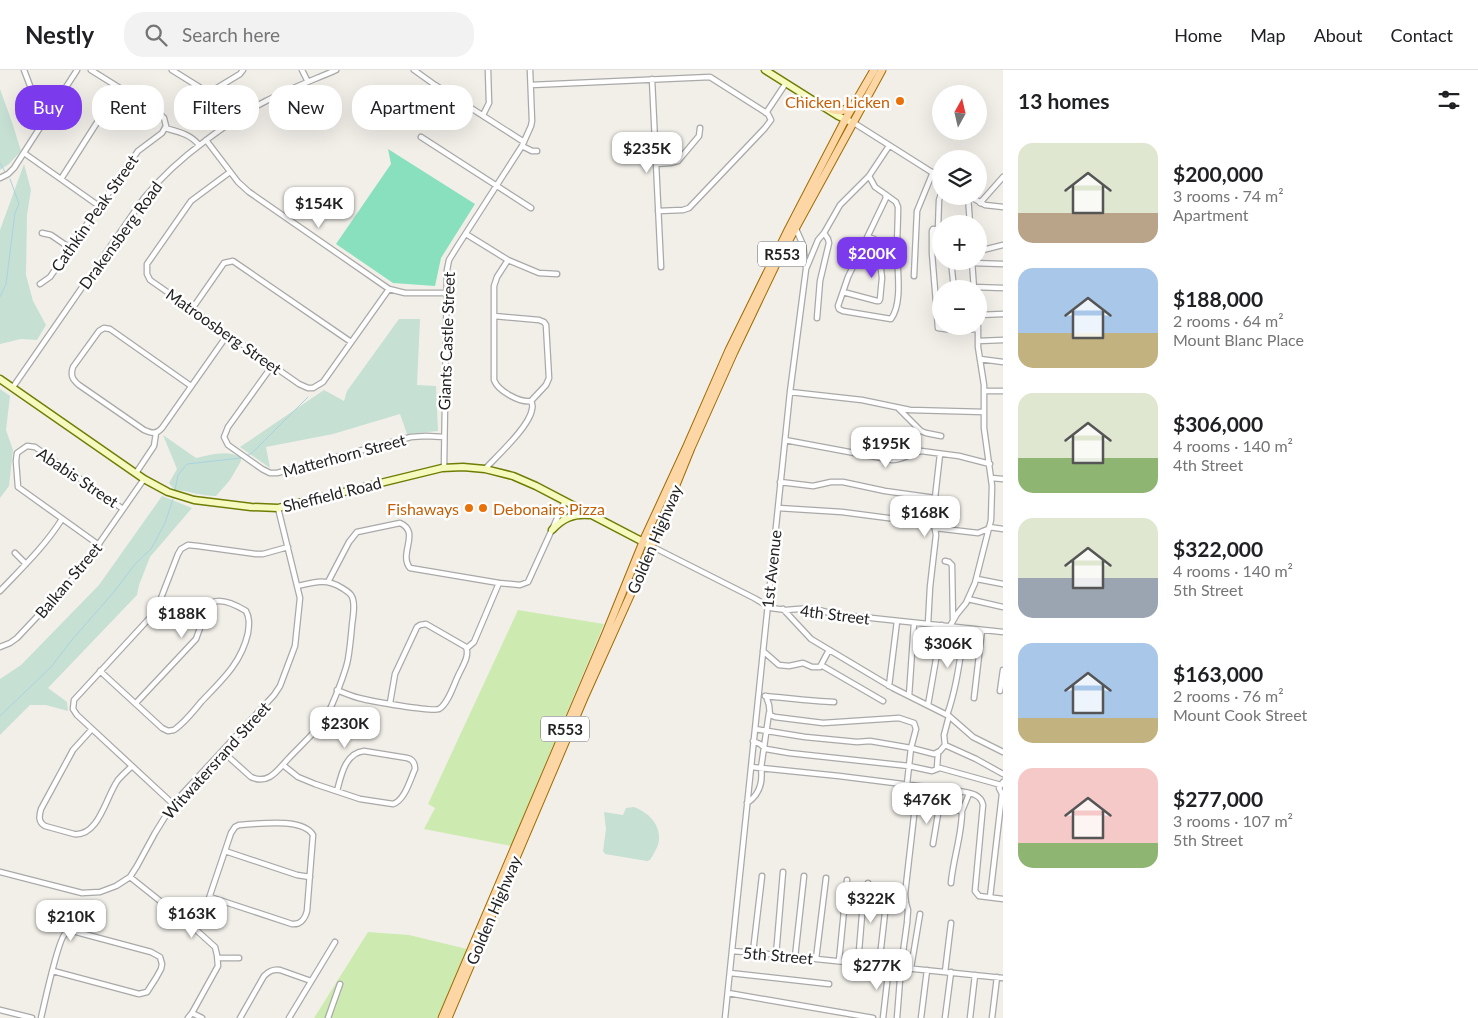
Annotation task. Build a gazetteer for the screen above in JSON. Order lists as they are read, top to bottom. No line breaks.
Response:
{"streets":{"main road":["R553","Golden Highway"],"street":["Cathkin Peak Street","Drakensberg Road","Matroosberg Street","Giants Castle Street","Matterhorn Street","Ababis Street","Sheffield Road","1st Avenue","Balkan Street","4th Street","Witwatersrand Street","5th Street"]},"crossings":[["Drakensberg Road","Sheffield Road"],["Matroosberg Street","Matterhorn Street"],["Giants Castle Street","Matterhorn Street"],["Giants Castle Street","Sheffield Road"],["Ababis Street","Balkan Street"],["Sheffield Road","Golden Highway"],["Sheffield Road","Balkan Street"],["Sheffield Road","4th Street"],["Sheffield Road","Witwatersrand Street"],["Golden Highway","4th Street"],["1st Avenue","4th Street"],["1st Avenue","5th Street"]],"places":["Chicken Licken","Fishaways","Debonairs Pizza"],"north":"top","page":{"header":"Nestly","search":"Search here","nav":["Home","Map","About","Contact"],"heading":"13 homes","map_buttons":["+","−"],"chip":["Buy","Rent","Filters","New","Apartment"],"list":[{"name":"$200,000","note":"3 rooms · 74 m² · Apartment"},{"name":"$188,000","note":"2 rooms · 64 m² · Mount Blanc Place"},{"name":"$306,000","note":"4 rooms · 140 m² · 4th Street"},{"name":"$322,000","note":"4 rooms · 140 m² · 5th Street"},{"name":"$163,000","note":"2 rooms · 76 m² · Mount Cook Street"},{"name":"$277,000","note":"3 rooms · 107 m² · 5th Street"}],"price":["$235K","$154K","$200K","$195K","$168K","$188K","$306K","$230K","$476K","$322K","$163K","$210K","$277K"]}}
